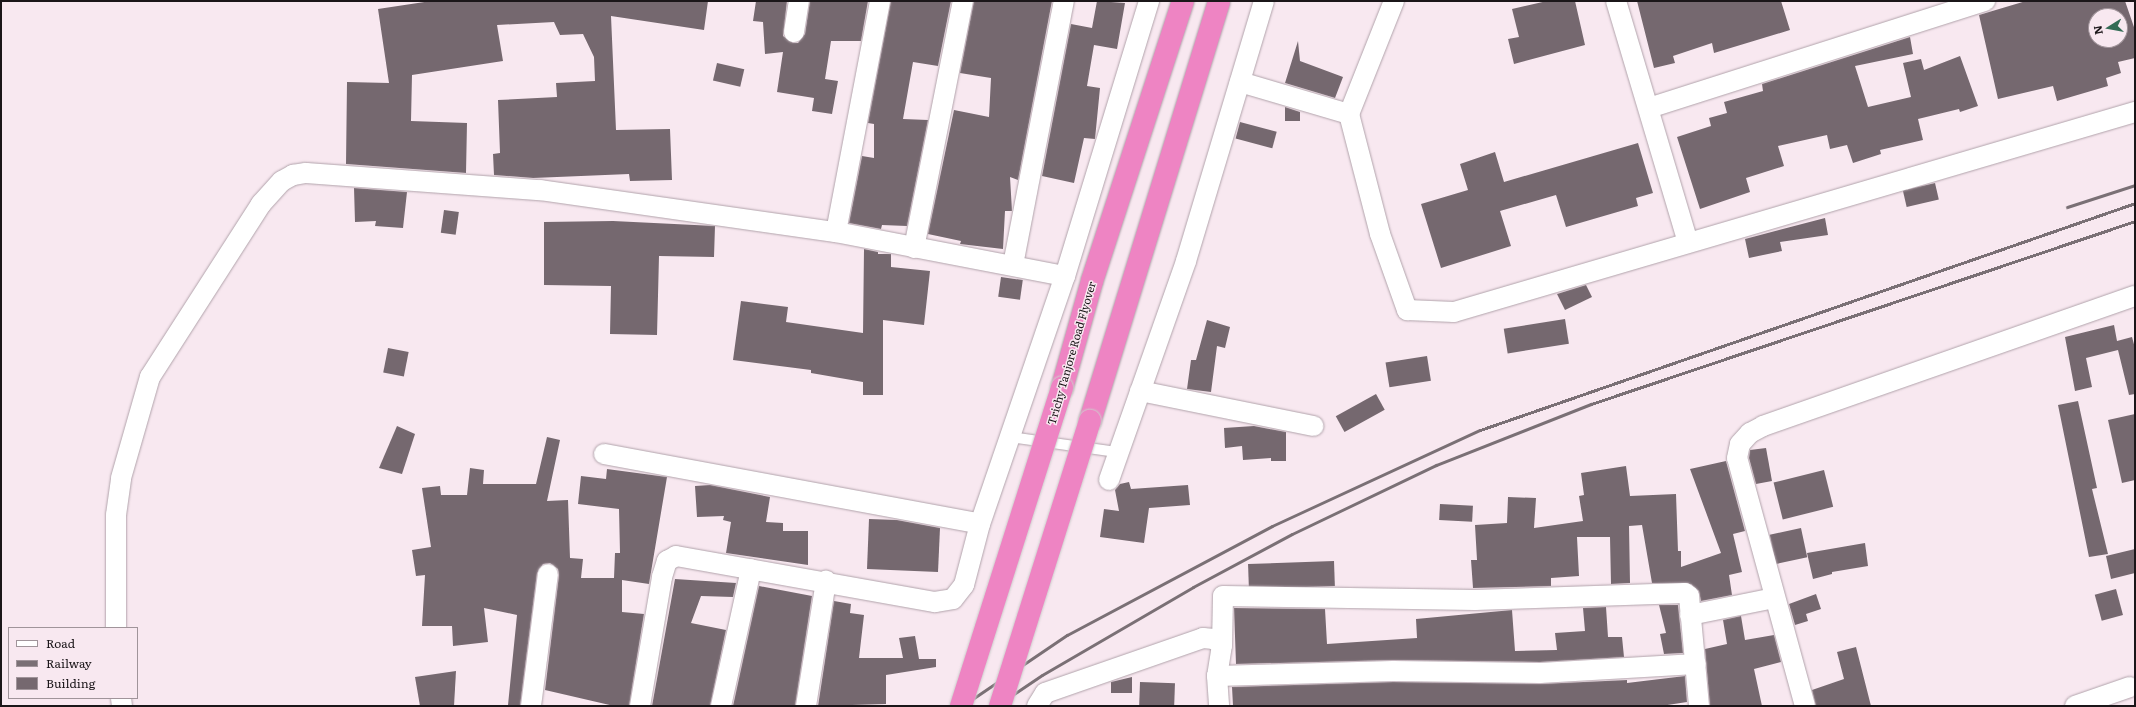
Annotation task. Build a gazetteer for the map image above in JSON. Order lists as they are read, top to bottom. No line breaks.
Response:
{"streets":{"highway":["Trichy Tanjore Road Flyover"]},"legend":["Road","Railway","Building"],"north":"left"}
